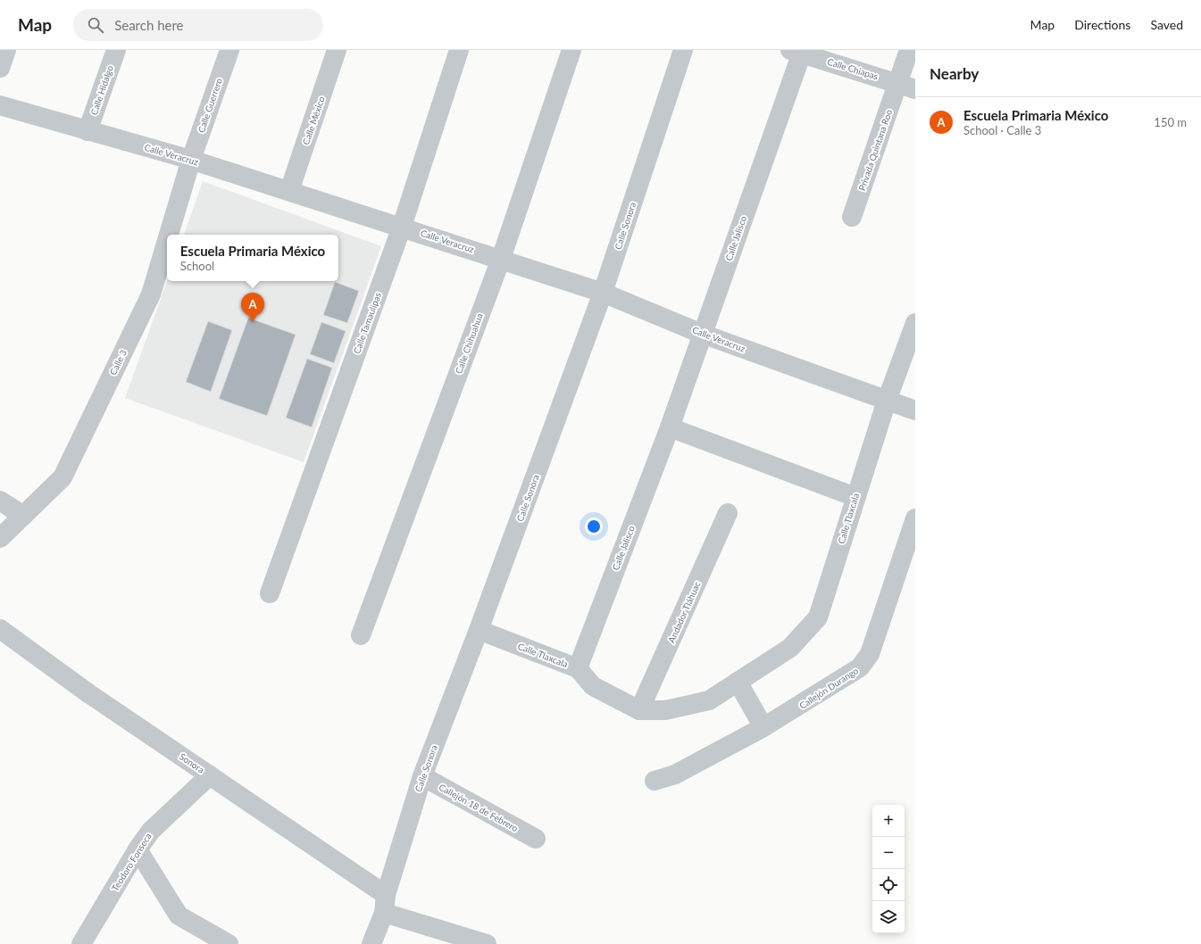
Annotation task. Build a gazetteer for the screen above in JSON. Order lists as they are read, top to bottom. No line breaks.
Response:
{"streets":{"street":["Calle Chiapas","Calle Hidalgo","Calle Guerrero","Calle México","Privada Quintana Roo","Calle Veracruz","Calle Sonora","Calle Jalisco","Calle Tamaulipas","Calle Chihuahua","Calle 3","Calle Tlaxcala","Andador Tláhuac","Callejón Durango","Sonora","Callejón 18 de Febrero","Teodoro Fonseca"]},"crossings":[["Calle Chiapas","Privada Quintana Roo"],["Calle Chiapas","Calle Jalisco"],["Calle Hidalgo","Calle Veracruz"],["Calle Guerrero","Calle Veracruz"],["Calle Guerrero","Calle 3"],["Calle México","Calle Veracruz"],["Calle Veracruz","Calle Sonora"],["Calle Veracruz","Calle Jalisco"],["Calle Veracruz","Calle Tamaulipas"],["Calle Veracruz","Calle Chihuahua"],["Calle Veracruz","Calle 3"],["Calle Veracruz","Calle Tlaxcala"],["Calle Sonora","Calle Tlaxcala"],["Calle Sonora","Sonora"],["Calle Sonora","Callejón 18 de Febrero"],["Calle Jalisco","Calle Tlaxcala"],["Calle Tlaxcala","Andador Tláhuac"],["Sonora","Teodoro Fonseca"]],"page":{"header":"Map","search":"Search here","nav":["Map","Directions","Saved"],"heading":"Nearby","list":[{"mark":"A","name":"Escuela Primaria México","note":"School · Calle 3","value":"150 m"}],"popup":["Escuela Primaria México","School"],"pins":"A","map_buttons":["+","−"]}}
